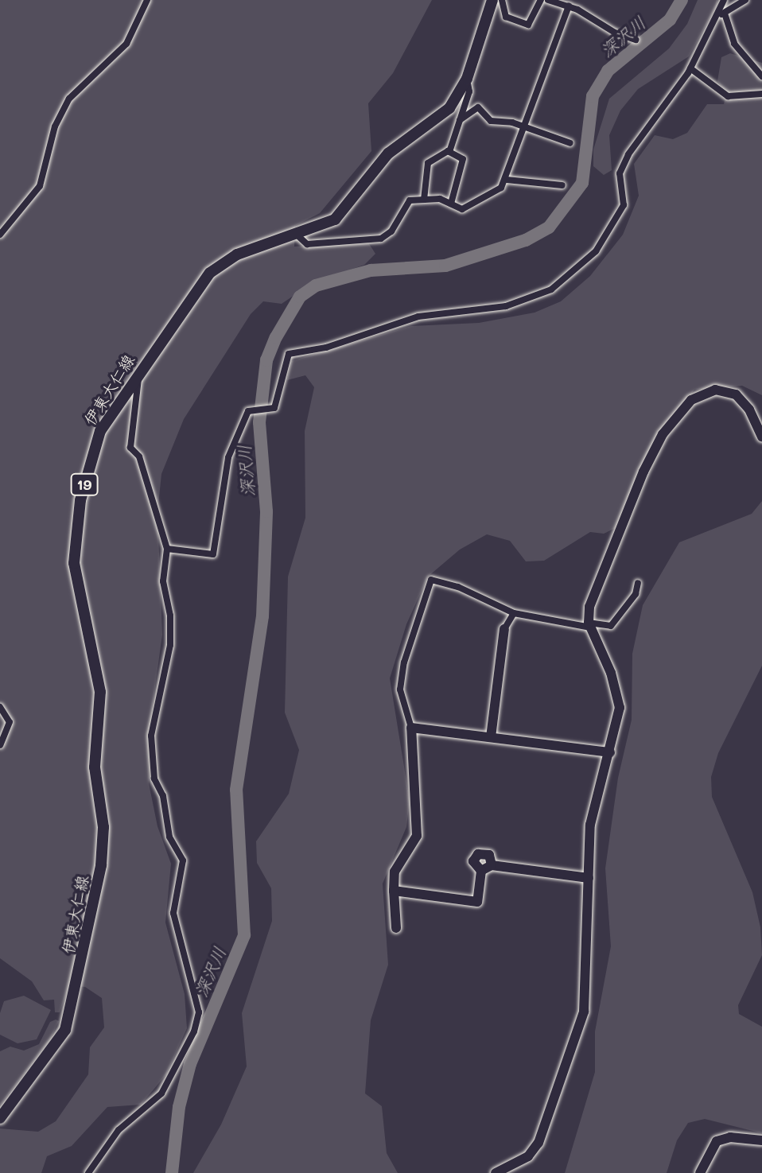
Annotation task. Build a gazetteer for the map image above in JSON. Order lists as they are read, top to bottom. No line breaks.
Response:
{"streets":{"main road":["伊東大仁線","19"]},"water":["深沢川"]}
